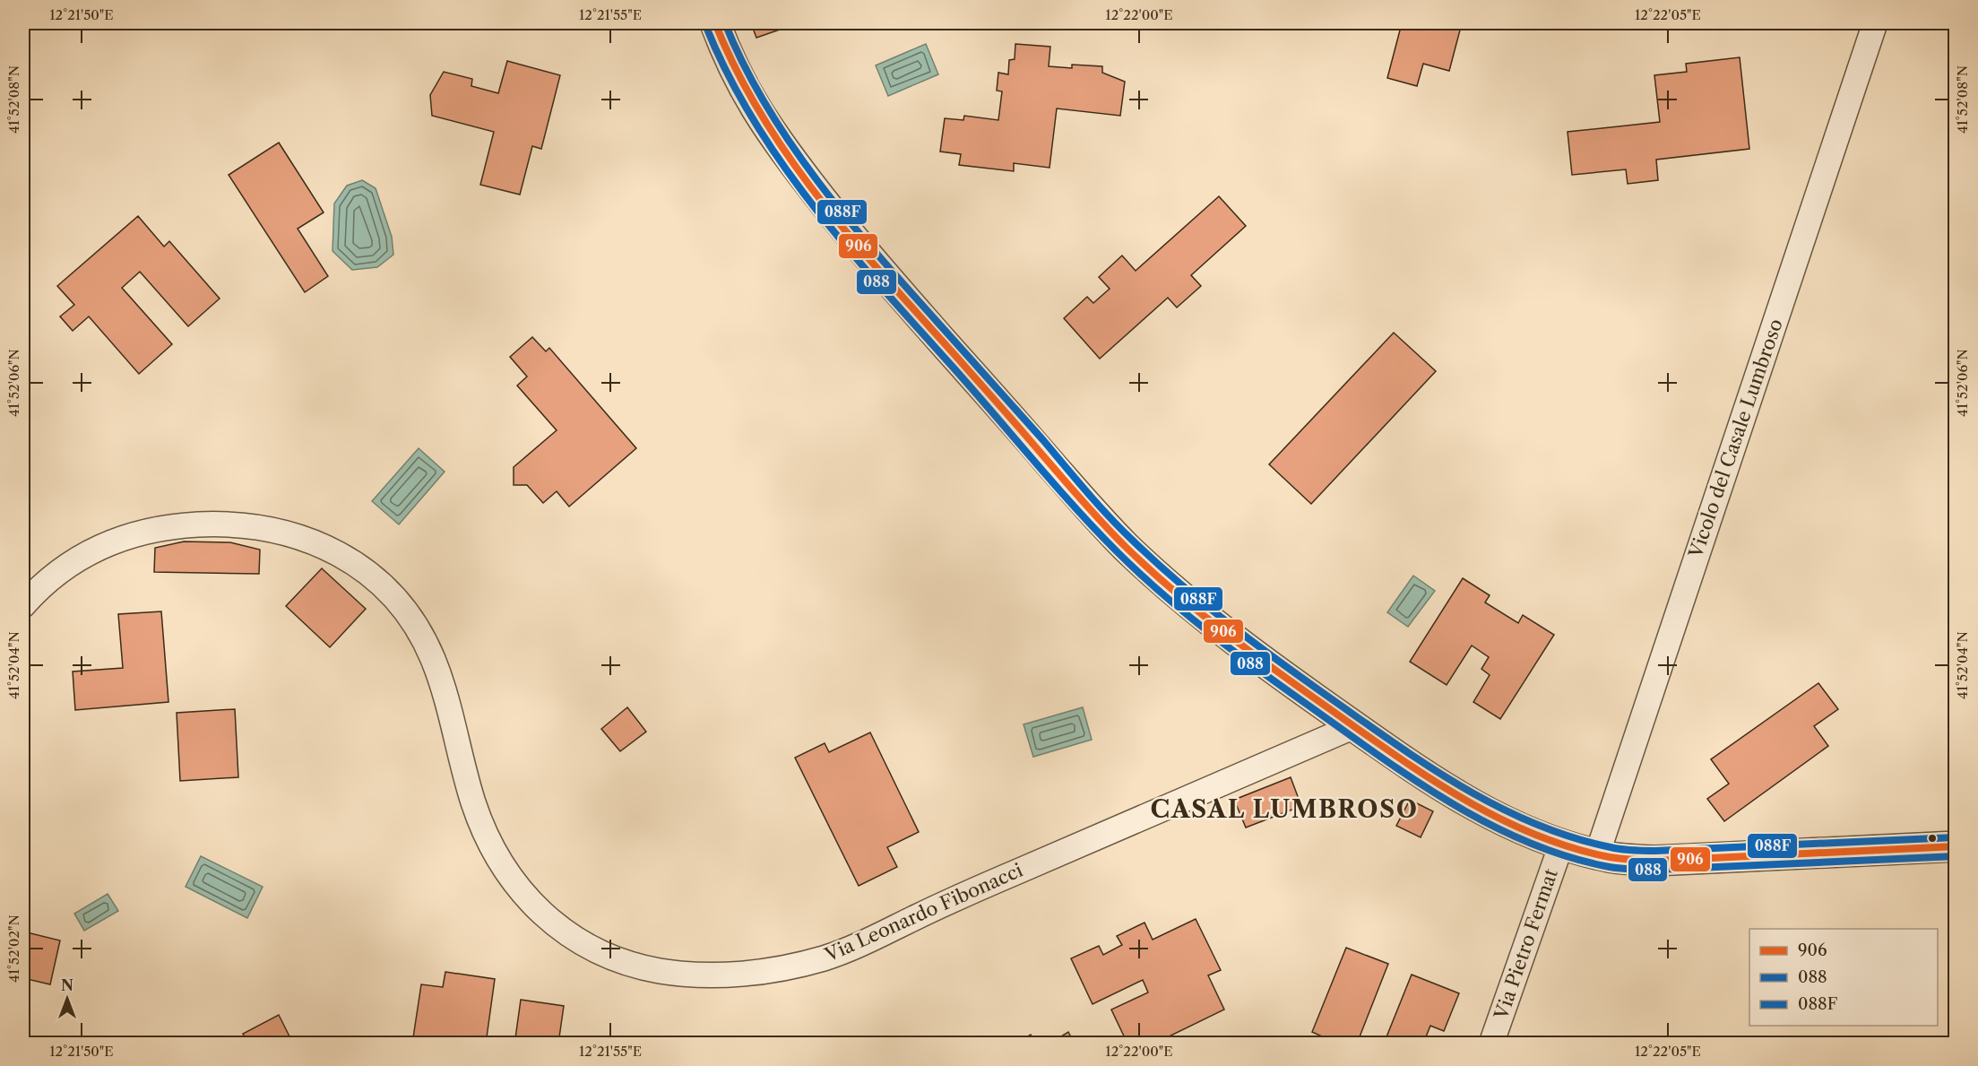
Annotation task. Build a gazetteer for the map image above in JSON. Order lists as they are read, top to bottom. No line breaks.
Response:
{"streets":{"street":["Vicolo del Casale Lumbroso","Via Leonardo Fibonacci","Via Pietro Fermat"]},"districts":["CASAL LUMBROSO"],"lines":["transit line 906","transit line 088F","transit line 088"],"legend":["906","088","088F"],"north":"top","coordinates":["12°21'50\"E","12°21'55\"E","12°22'00\"E","12°22'05\"E","41°52'08\"N","41°52'06\"N","41°52'04\"N","41°52'02\"N"]}
